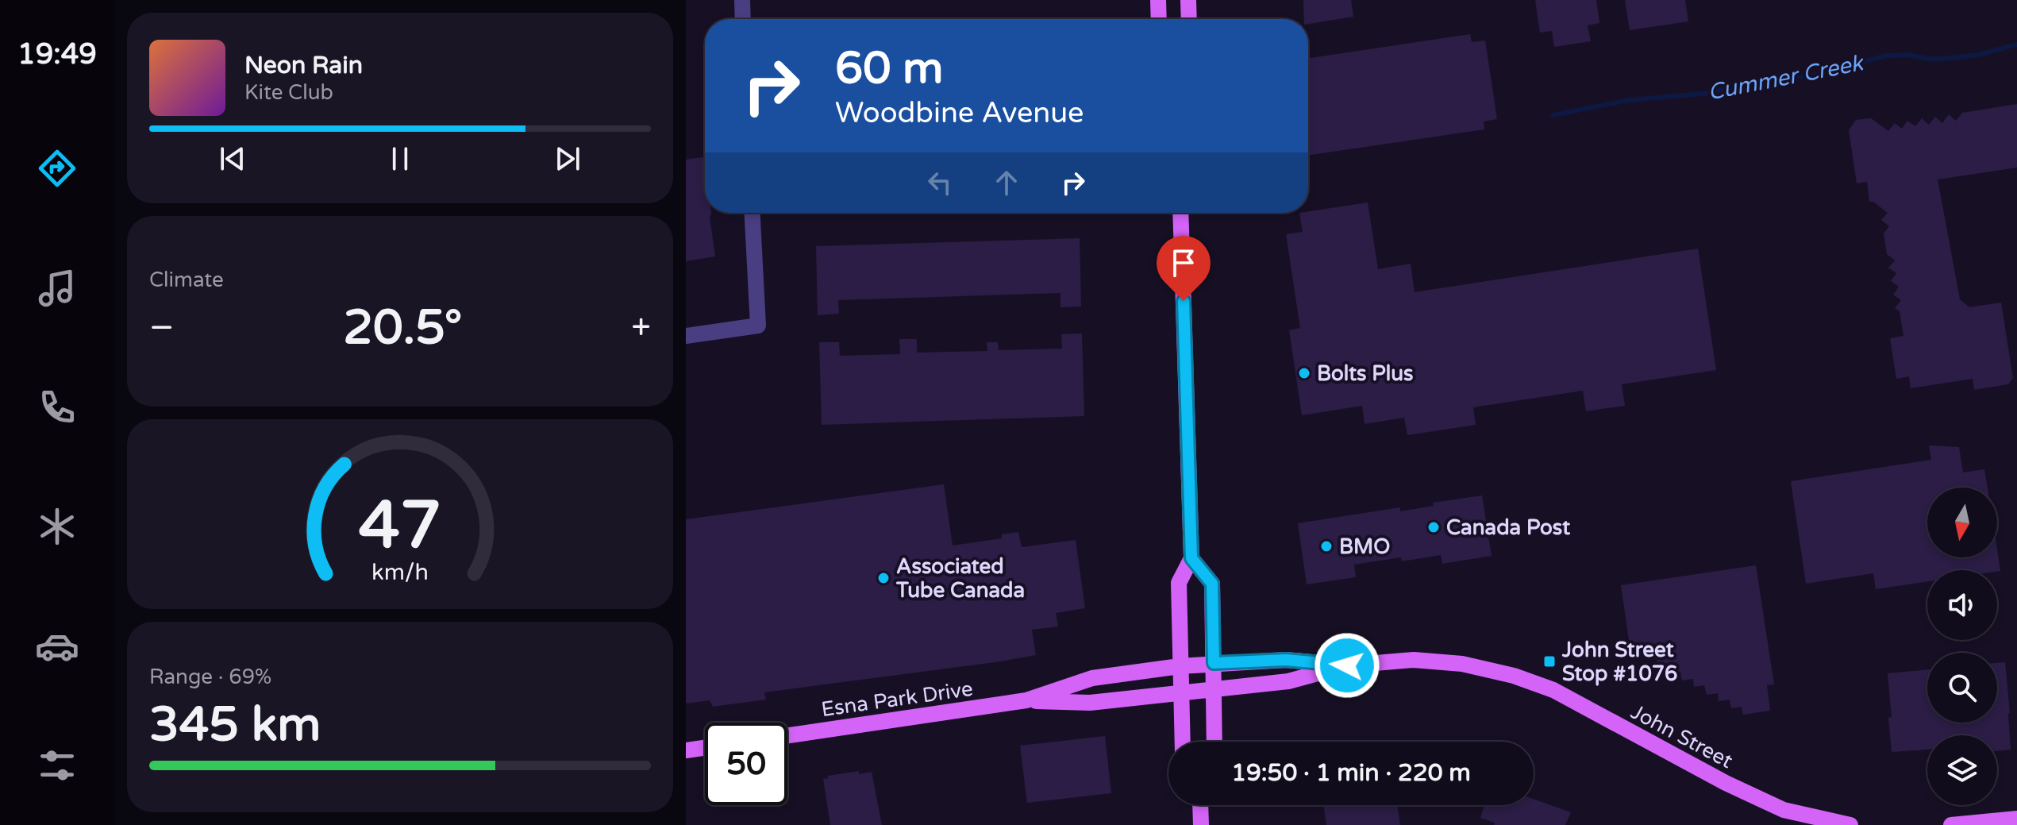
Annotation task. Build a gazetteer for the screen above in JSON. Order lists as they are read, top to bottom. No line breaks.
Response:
{"streets":{"main road":["Esna Park Drive","John Street"]},"crossings":[["Esna Park Drive","John Street"]],"water":["Cummer Creek"],"places":{"other":["Bolts Plus","Canada Post","BMO","Associated Tube Canada"],"transit":["John Street Stop #1076"]},"north":"bottom","page":{"tabs":"19:49","turn":["60 m","Woodbine Avenue"],"song":["Neon Rain","Kite Club"],"tile":["Climate",["Range · 69%","345 km"]],"heat":["−","20.5°","+"],"limit":"50","trip":"19:50 · 1 min · 220 m","gauge":["47","km/h"]}}
